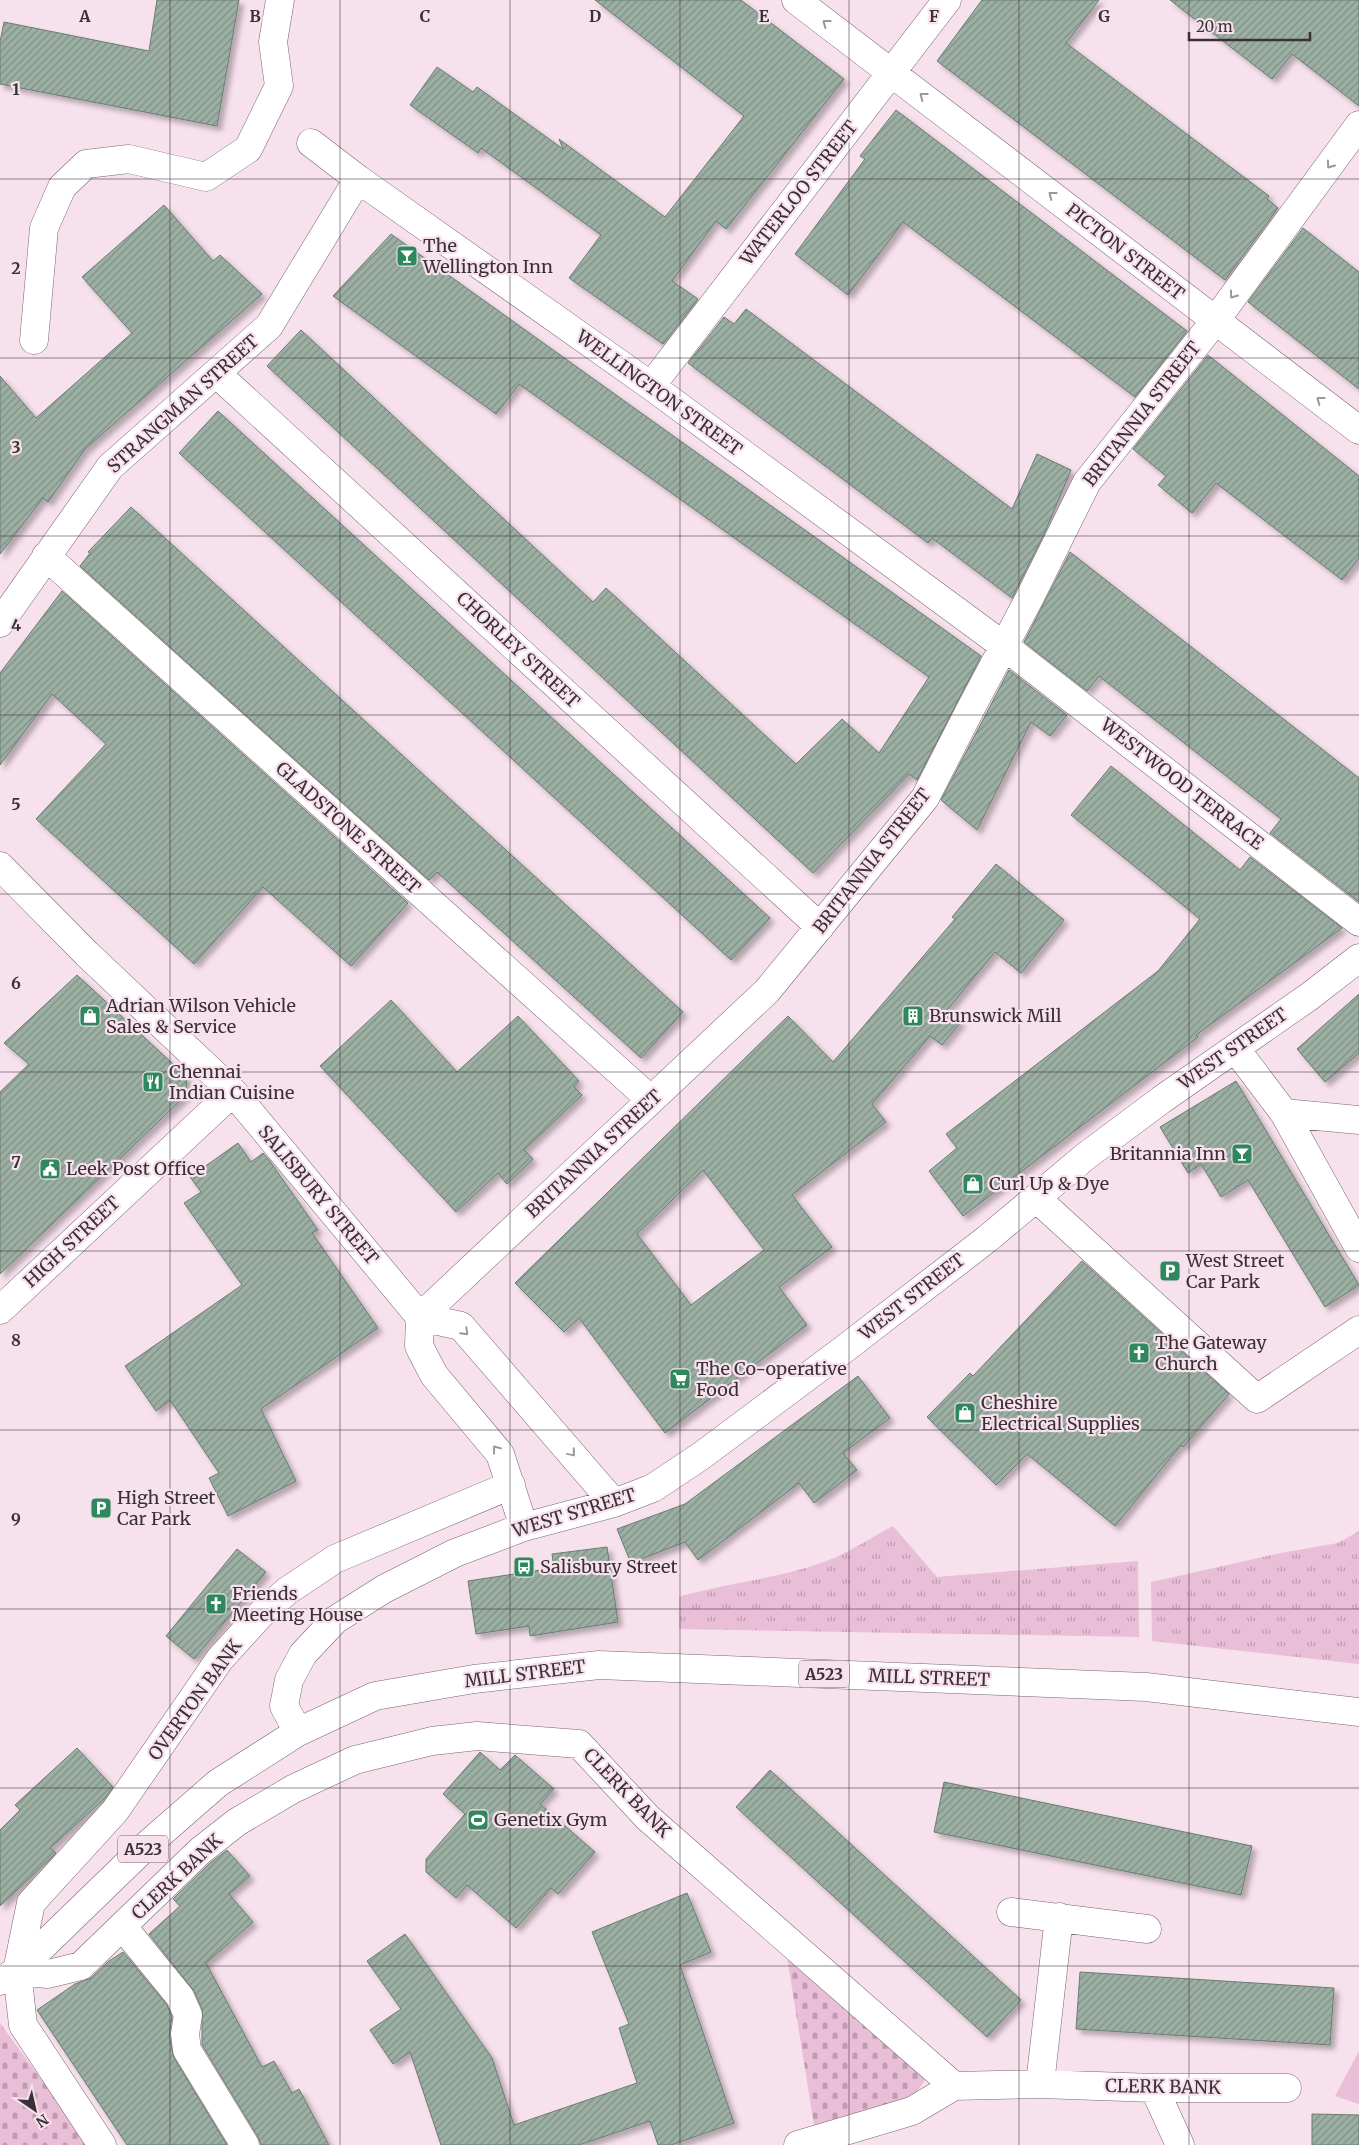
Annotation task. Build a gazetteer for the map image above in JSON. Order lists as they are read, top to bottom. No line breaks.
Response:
{"streets":{"main road":["WATERLOO STREET","PICTON STREET","WELLINGTON STREET","STRANGMAN STREET","BRITANNIA STREET","CHORLEY STREET","WESTWOOD TERRACE","GLADSTONE STREET","WEST STREET","SALISBURY STREET","HIGH STREET","MILL STREET","A523","OVERTON BANK","CLERK BANK"]},"crossings":[["WATERLOO STREET","PICTON STREET"],["WATERLOO STREET","WELLINGTON STREET"],["PICTON STREET","BRITANNIA STREET"],["WELLINGTON STREET","STRANGMAN STREET"],["WELLINGTON STREET","BRITANNIA STREET"],["WELLINGTON STREET","WESTWOOD TERRACE"],["STRANGMAN STREET","CHORLEY STREET"],["STRANGMAN STREET","GLADSTONE STREET"],["BRITANNIA STREET","CHORLEY STREET"],["BRITANNIA STREET","WESTWOOD TERRACE"],["BRITANNIA STREET","GLADSTONE STREET"],["BRITANNIA STREET","SALISBURY STREET"],["WEST STREET","MILL STREET"],["WEST STREET","A523"],["SALISBURY STREET","HIGH STREET"],["MILL STREET","A523"],["A523","OVERTON BANK"],["A523","CLERK BANK"],["OVERTON BANK","CLERK BANK"]],"one_way":["PICTON STREET"],"places":{"bar":["The Wellington Inn","Britannia Inn"],"shop":["Adrian Wilson Vehicle Sales & Service","Curl Up & Dye","Cheshire Electrical Supplies"],"building":["Brunswick Mill"],"restaurant":["Chennai Indian Cuisine"],"public building":["Leek Post Office"],"parking":["West Street Car Park","High Street Car Park"],"church":["The Gateway Church","Friends Meeting House"],"supermarket":["The Co-operative Food"],"bus stop":["Salisbury Street"],"sports":["Genetix Gym"]},"scale_bar":"20 m","north":"bottom right","grid":{"columns":["A","B","C","D","E","F","G"],"rows":["1","2","3","4","5","6","7","8","9"]}}
